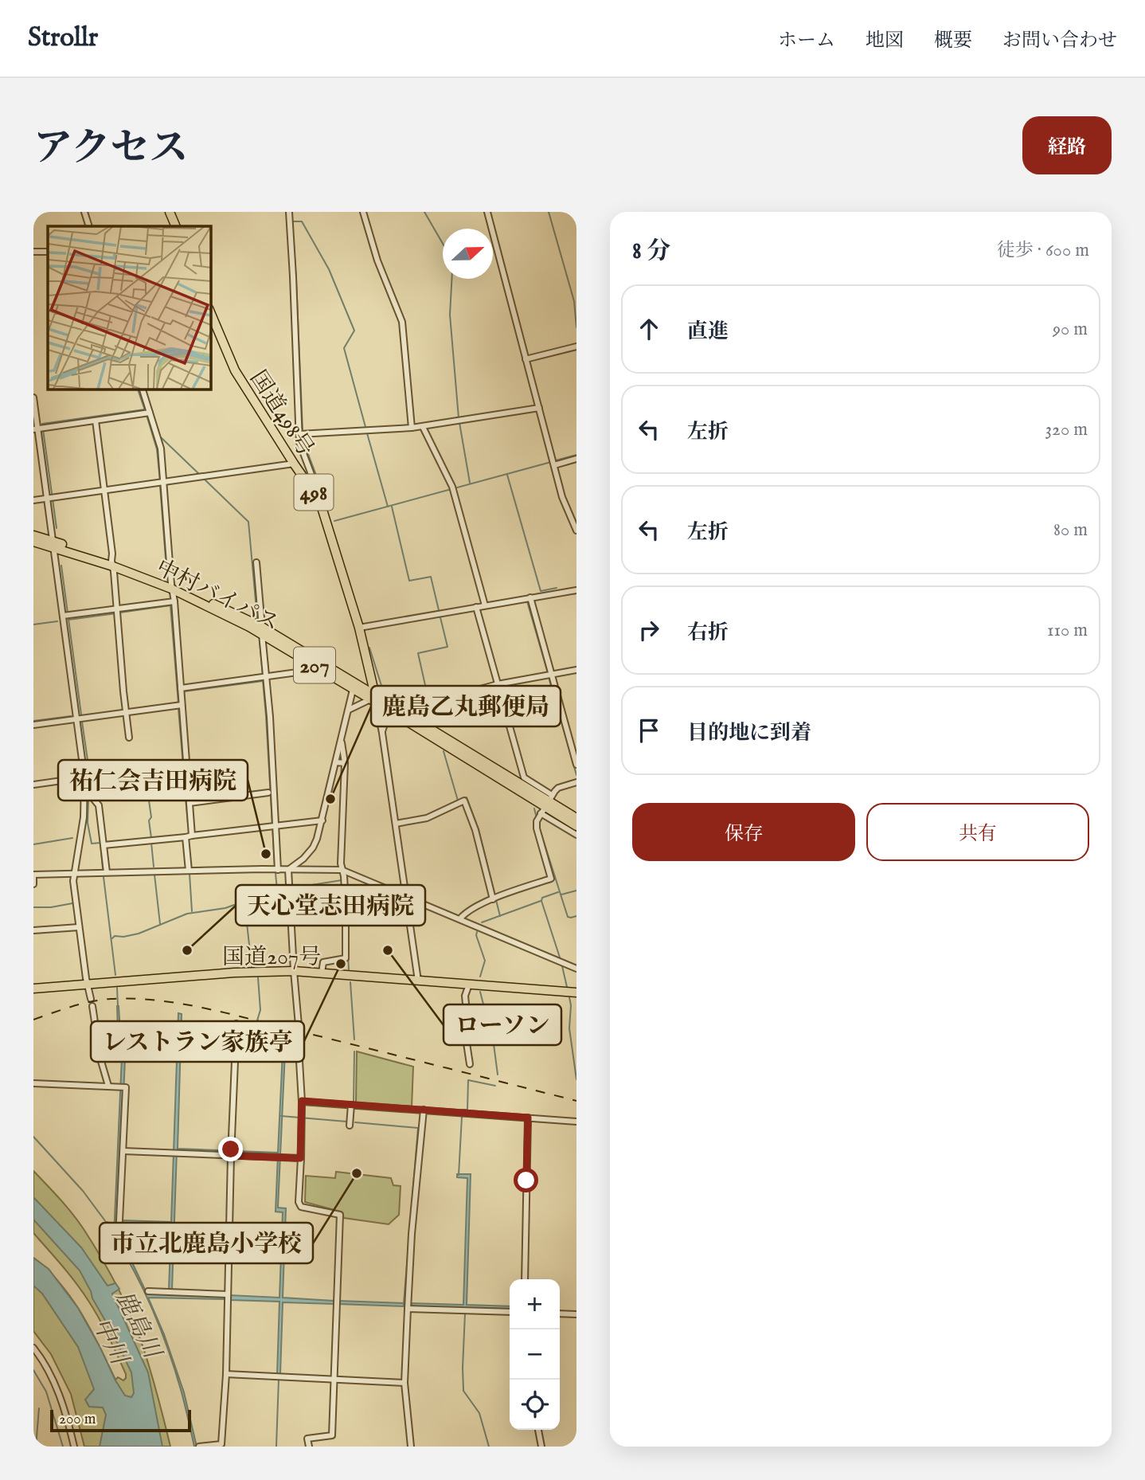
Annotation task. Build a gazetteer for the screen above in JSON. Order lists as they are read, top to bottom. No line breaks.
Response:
{"streets":{"highway":["国道498号","498","中村バイパス","207","国道207号"]},"crossings":[["国道498号","中村バイパス"]],"water":["鹿島川","中川"],"places":["鹿島乙丸郵便局","祐仁会吉田病院","天心堂志田病院","ローソン","レストラン家族亭","市立北鹿島小学校"],"scale_bar":"200 m","north":"right","page":{"header":"Strollr","nav":["ホーム","地図","概要","お問い合わせ"],"title":"アクセス","buttons":["経路",["保存","共有"]],"heading":["8 分","徒歩 · 600 m"],"list":[["直進","90 m"],["左折","320 m"],["左折","80 m"],["右折","110 m"],"目的地に到着"],"map_buttons":["+","−"],"scale":"200 m"}}
